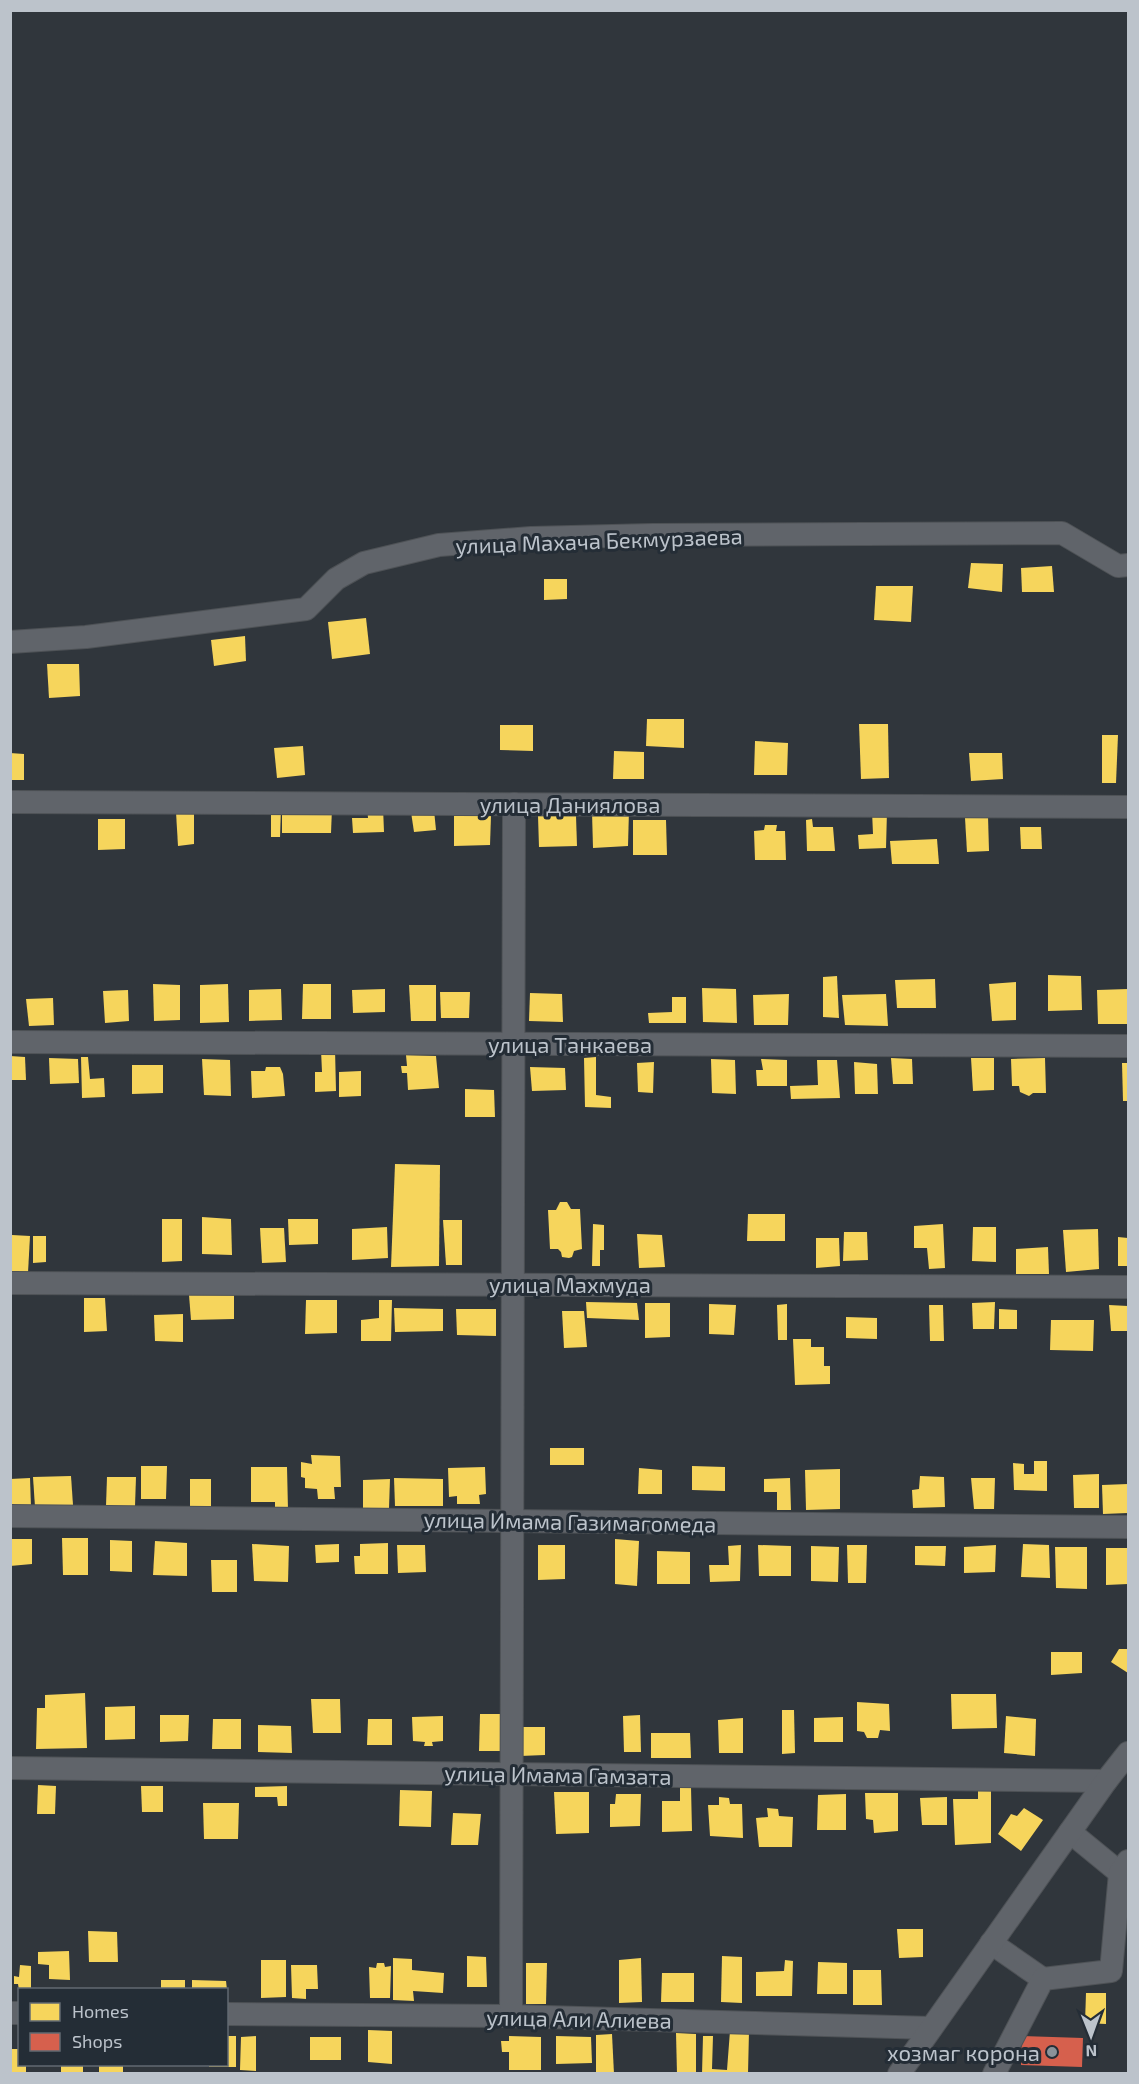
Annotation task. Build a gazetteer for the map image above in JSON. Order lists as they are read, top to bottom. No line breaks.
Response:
{"streets":{"street":["улица Махача Бекмурзаева","улица Даниялова","улица Танкаева","улица Махмуда","улица Имама Газимагомеда","улица Имама Гамзата","улица Али Алиева"]},"places":["хозмаг корона"],"legend":["Homes","Shops"],"north":"bottom"}
